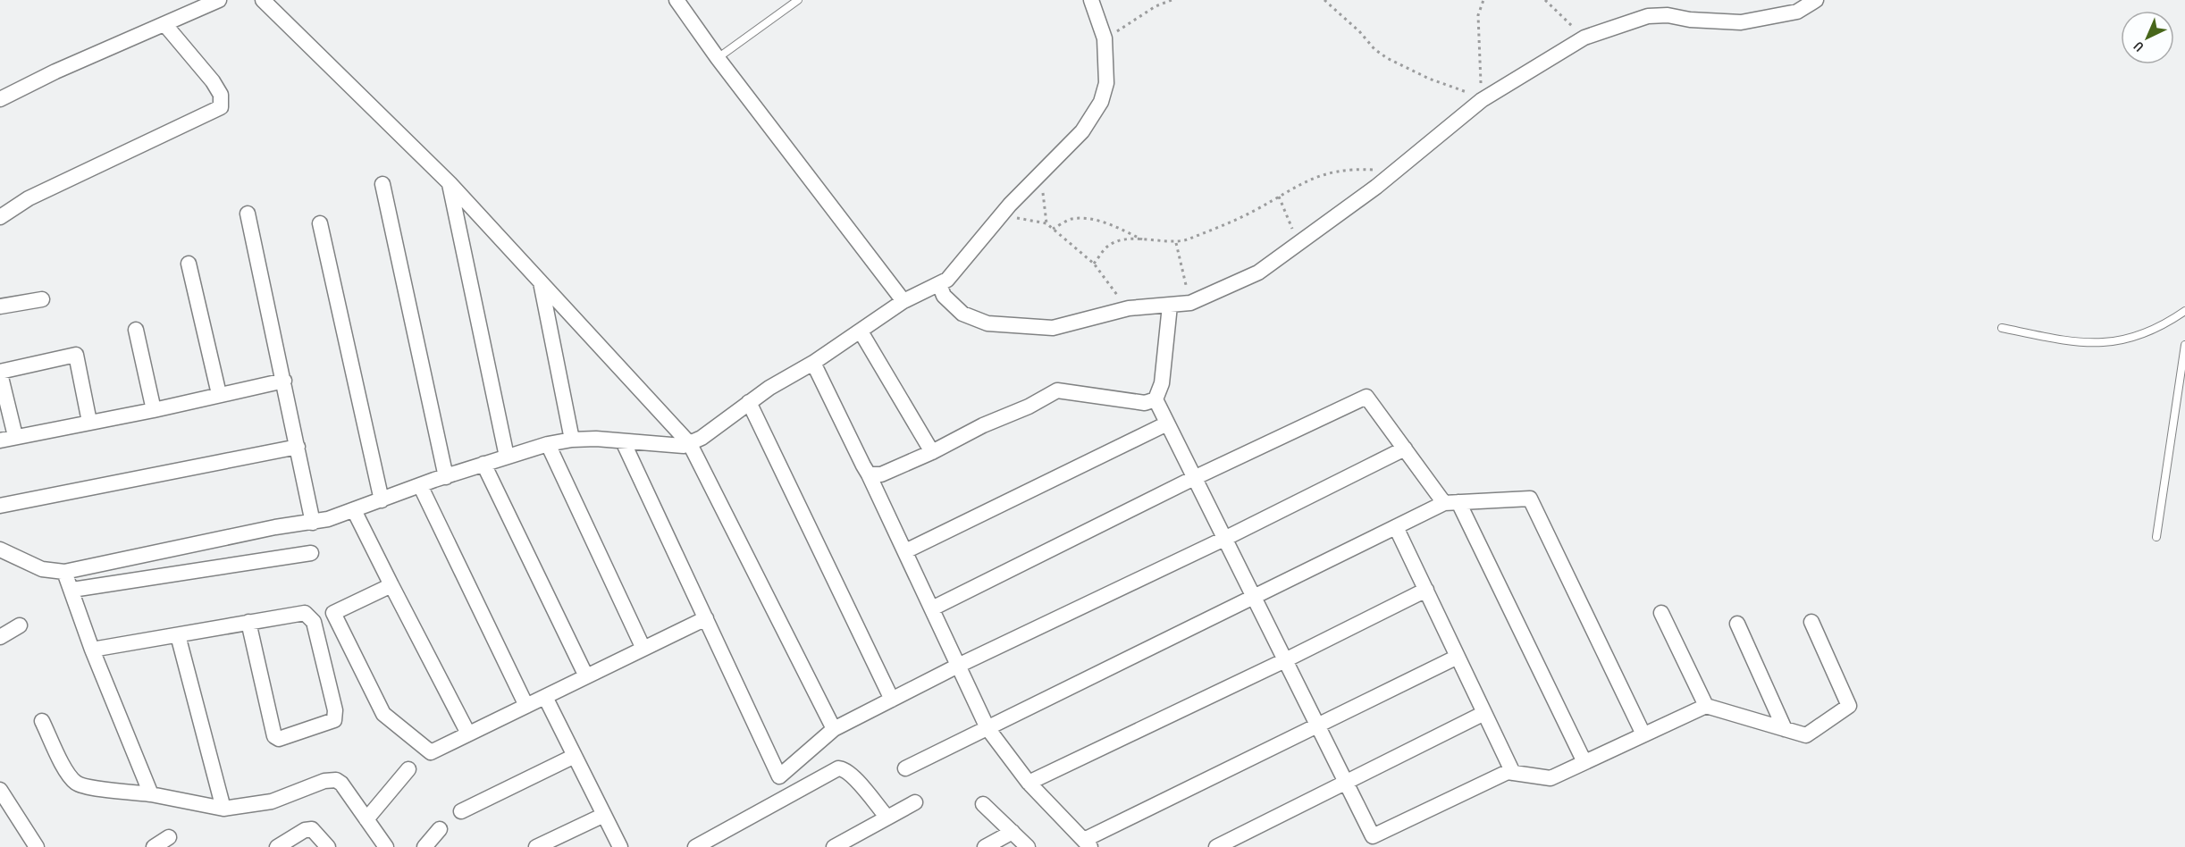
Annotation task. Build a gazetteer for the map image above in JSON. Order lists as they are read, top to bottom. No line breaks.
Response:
{"north":"bottom left"}
